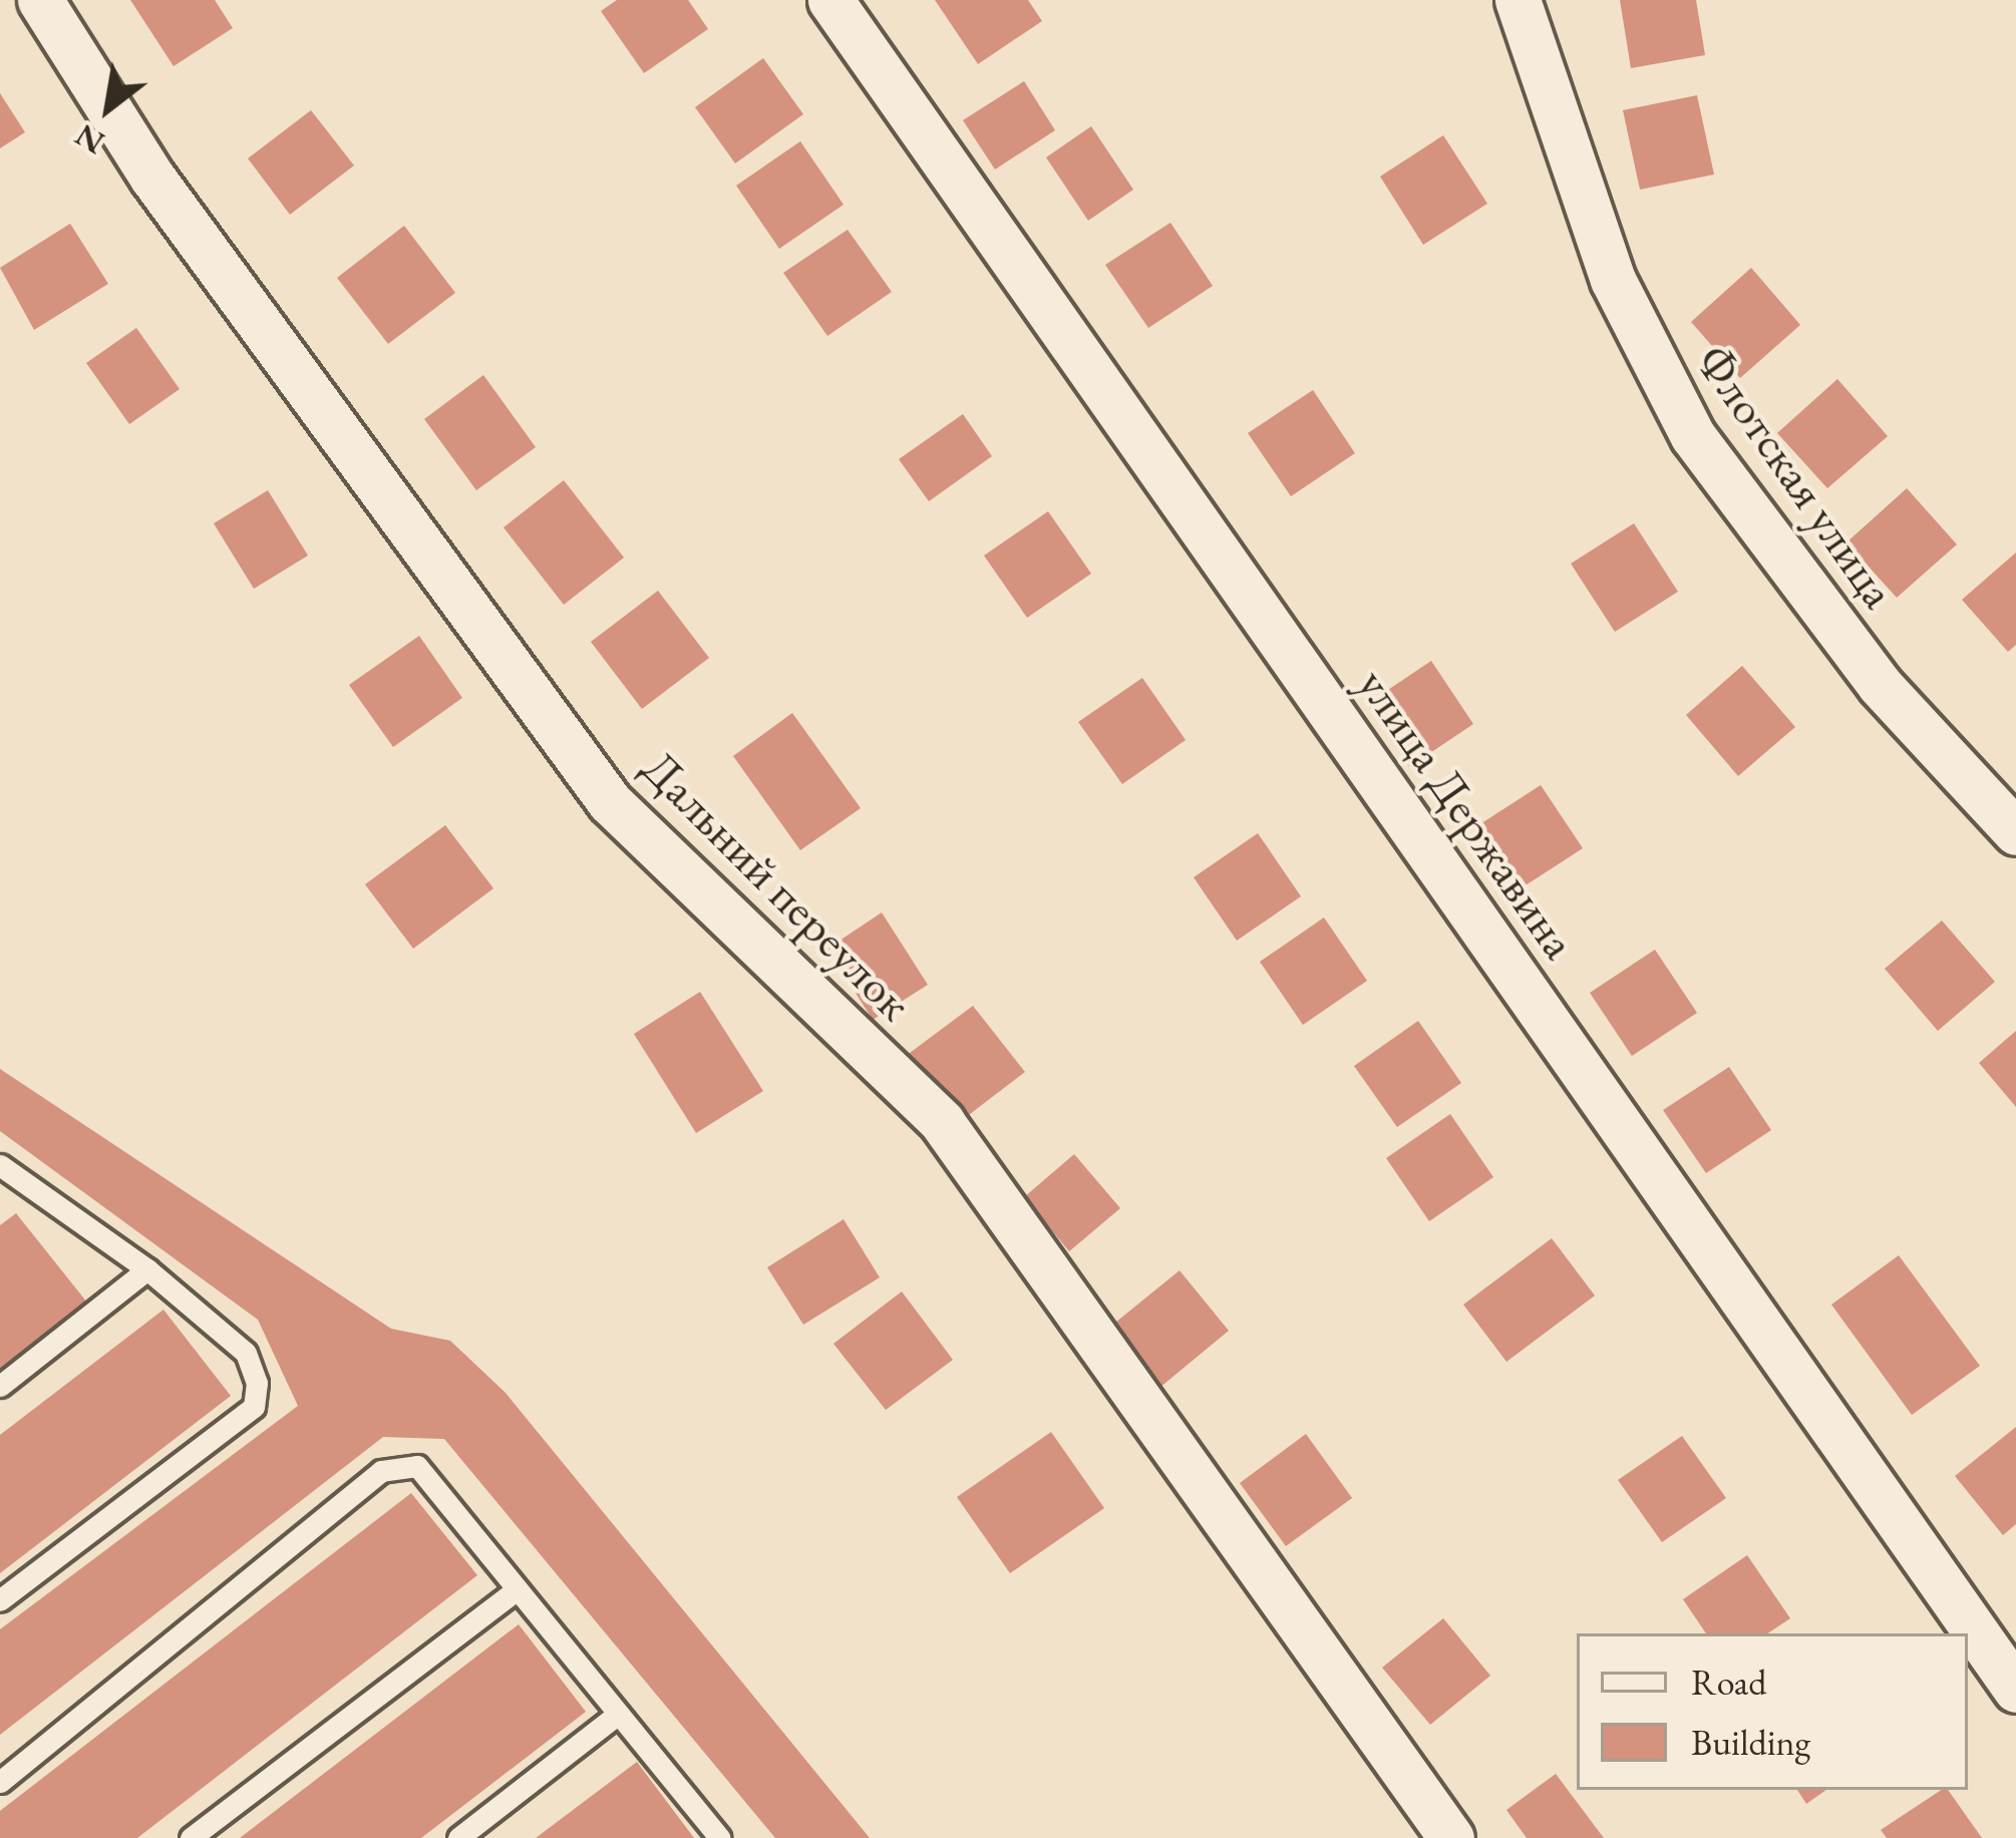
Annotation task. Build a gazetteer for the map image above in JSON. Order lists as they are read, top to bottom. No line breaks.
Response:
{"streets":{"street":["Флотская улица","улица Державина","Дальний переулок"]},"legend":["Road","Building"],"north":"bottom left"}
